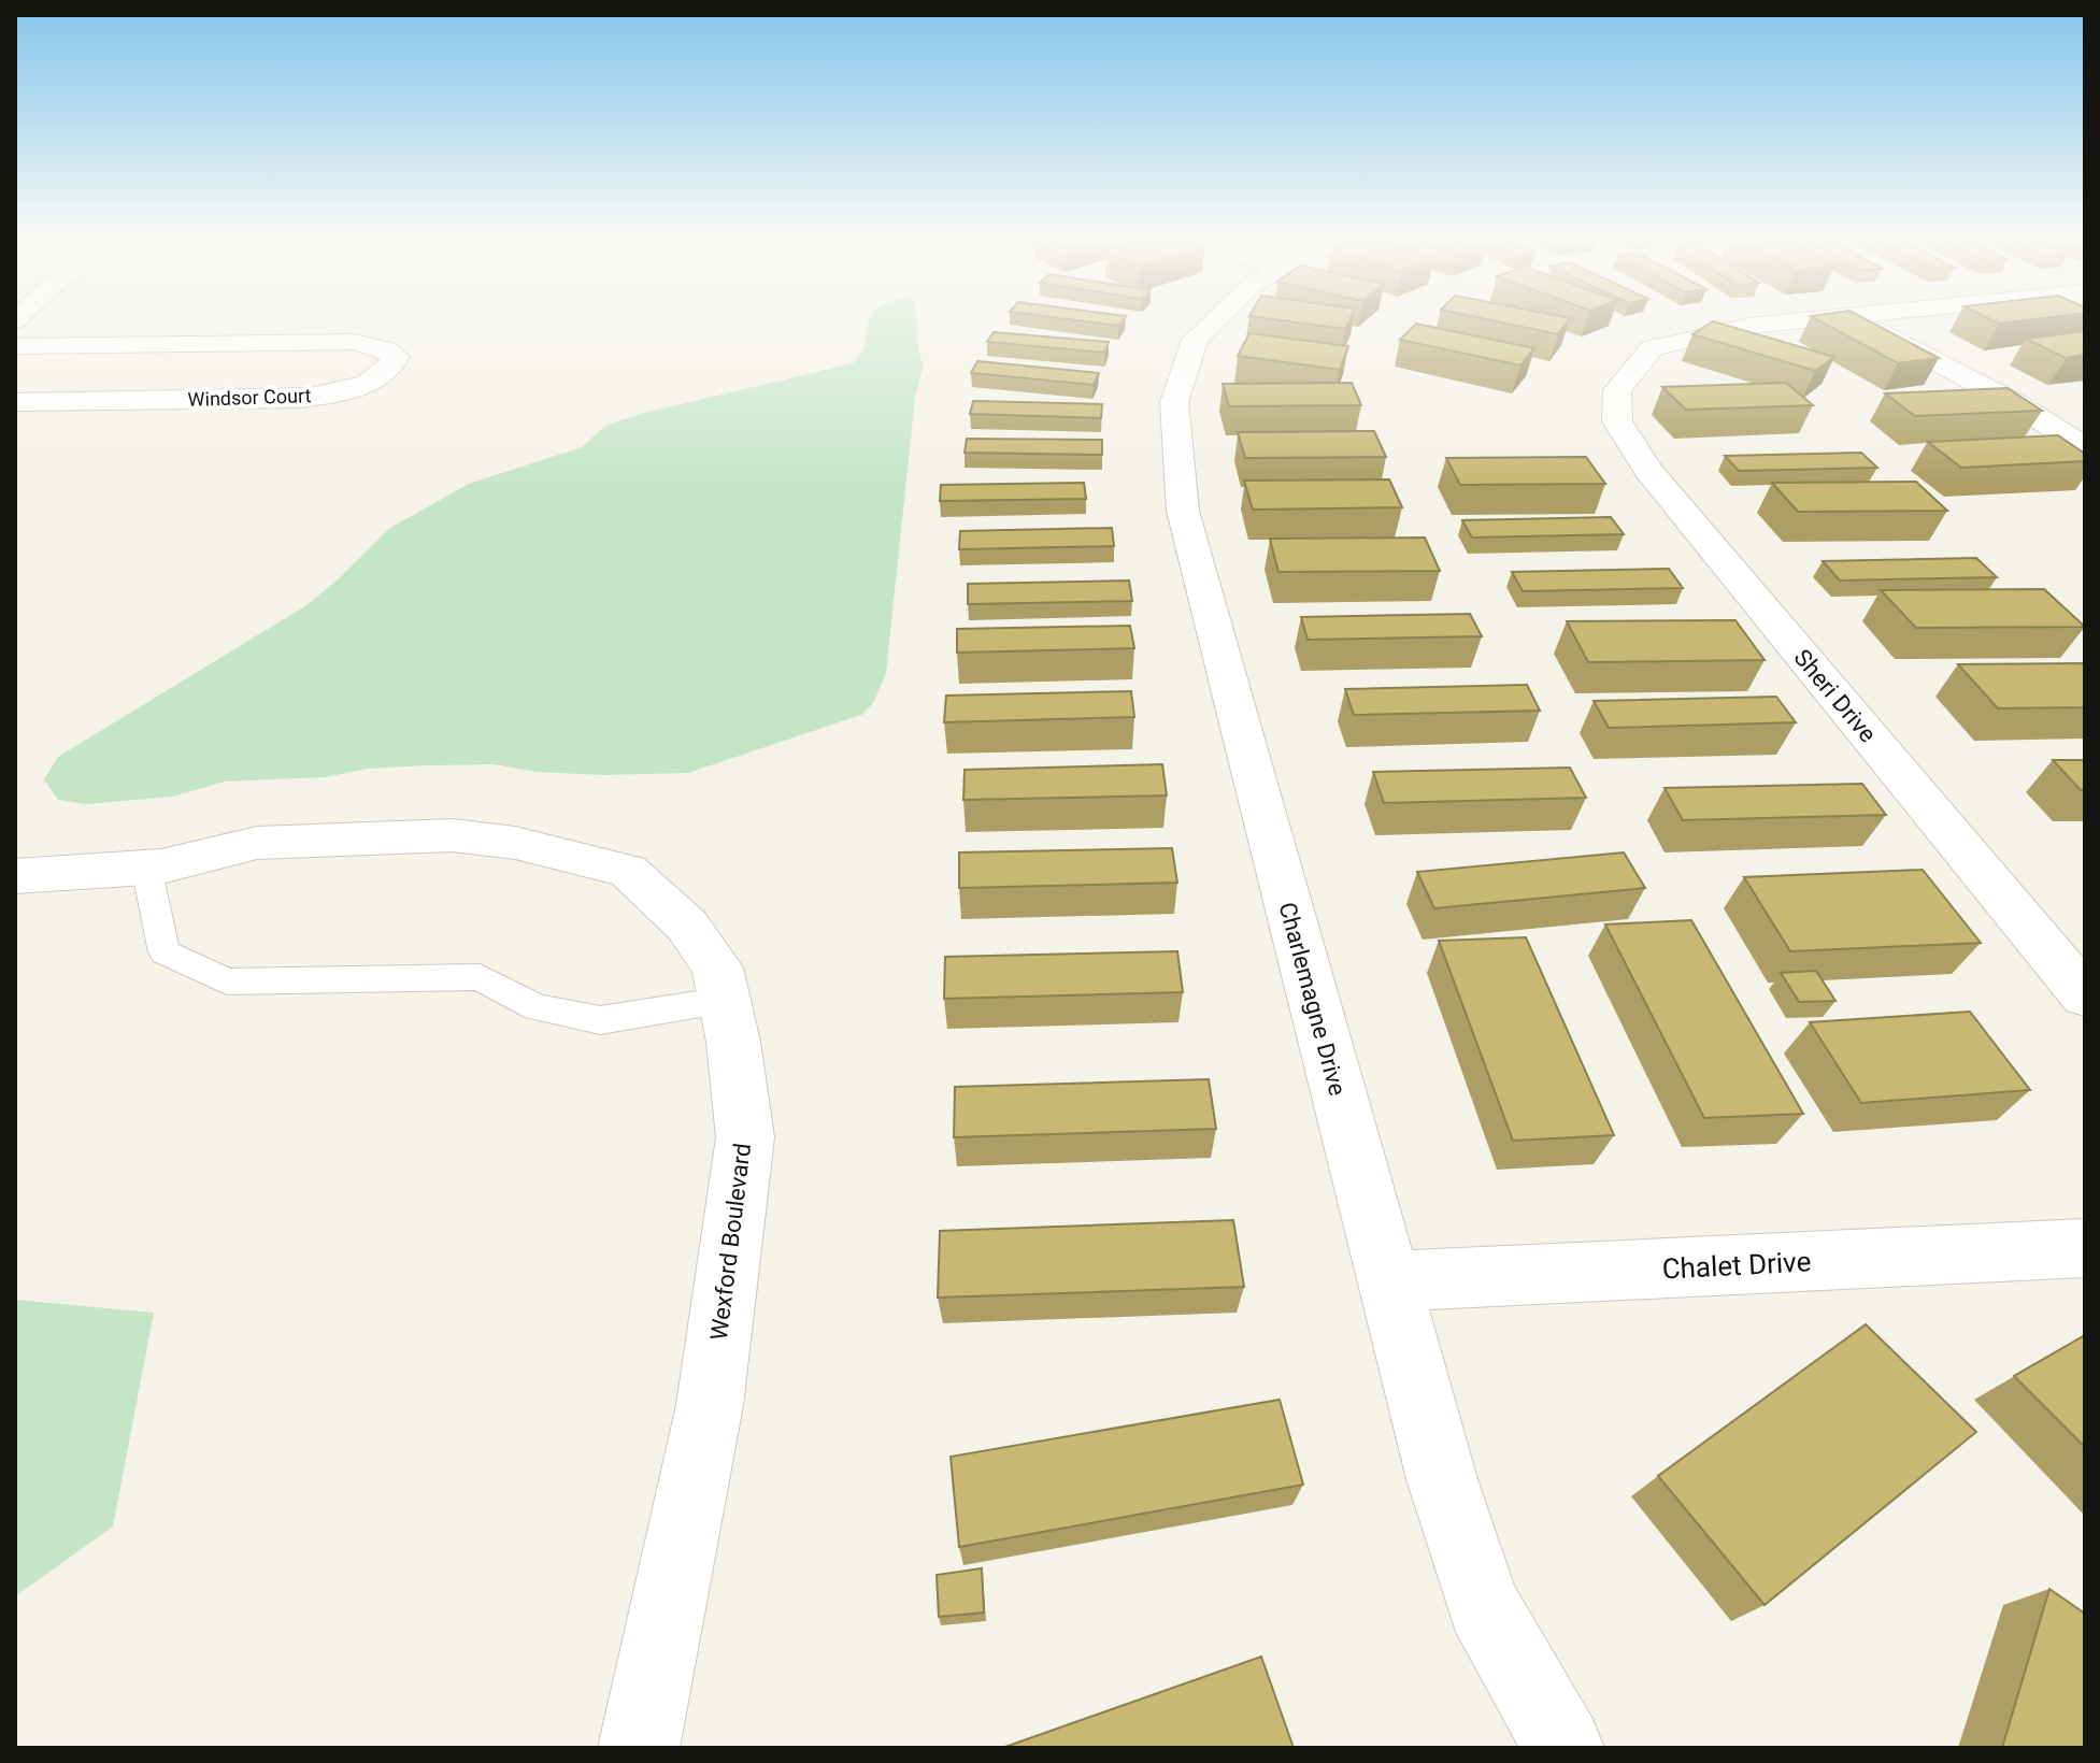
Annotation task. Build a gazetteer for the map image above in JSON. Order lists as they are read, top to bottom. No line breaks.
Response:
{"streets":{"street":["Windsor Court","Sheri Drive","Charlemagne Drive","Wexford Boulevard","Chalet Drive"]},"crossings":[["Charlemagne Drive","Chalet Drive"]]}
